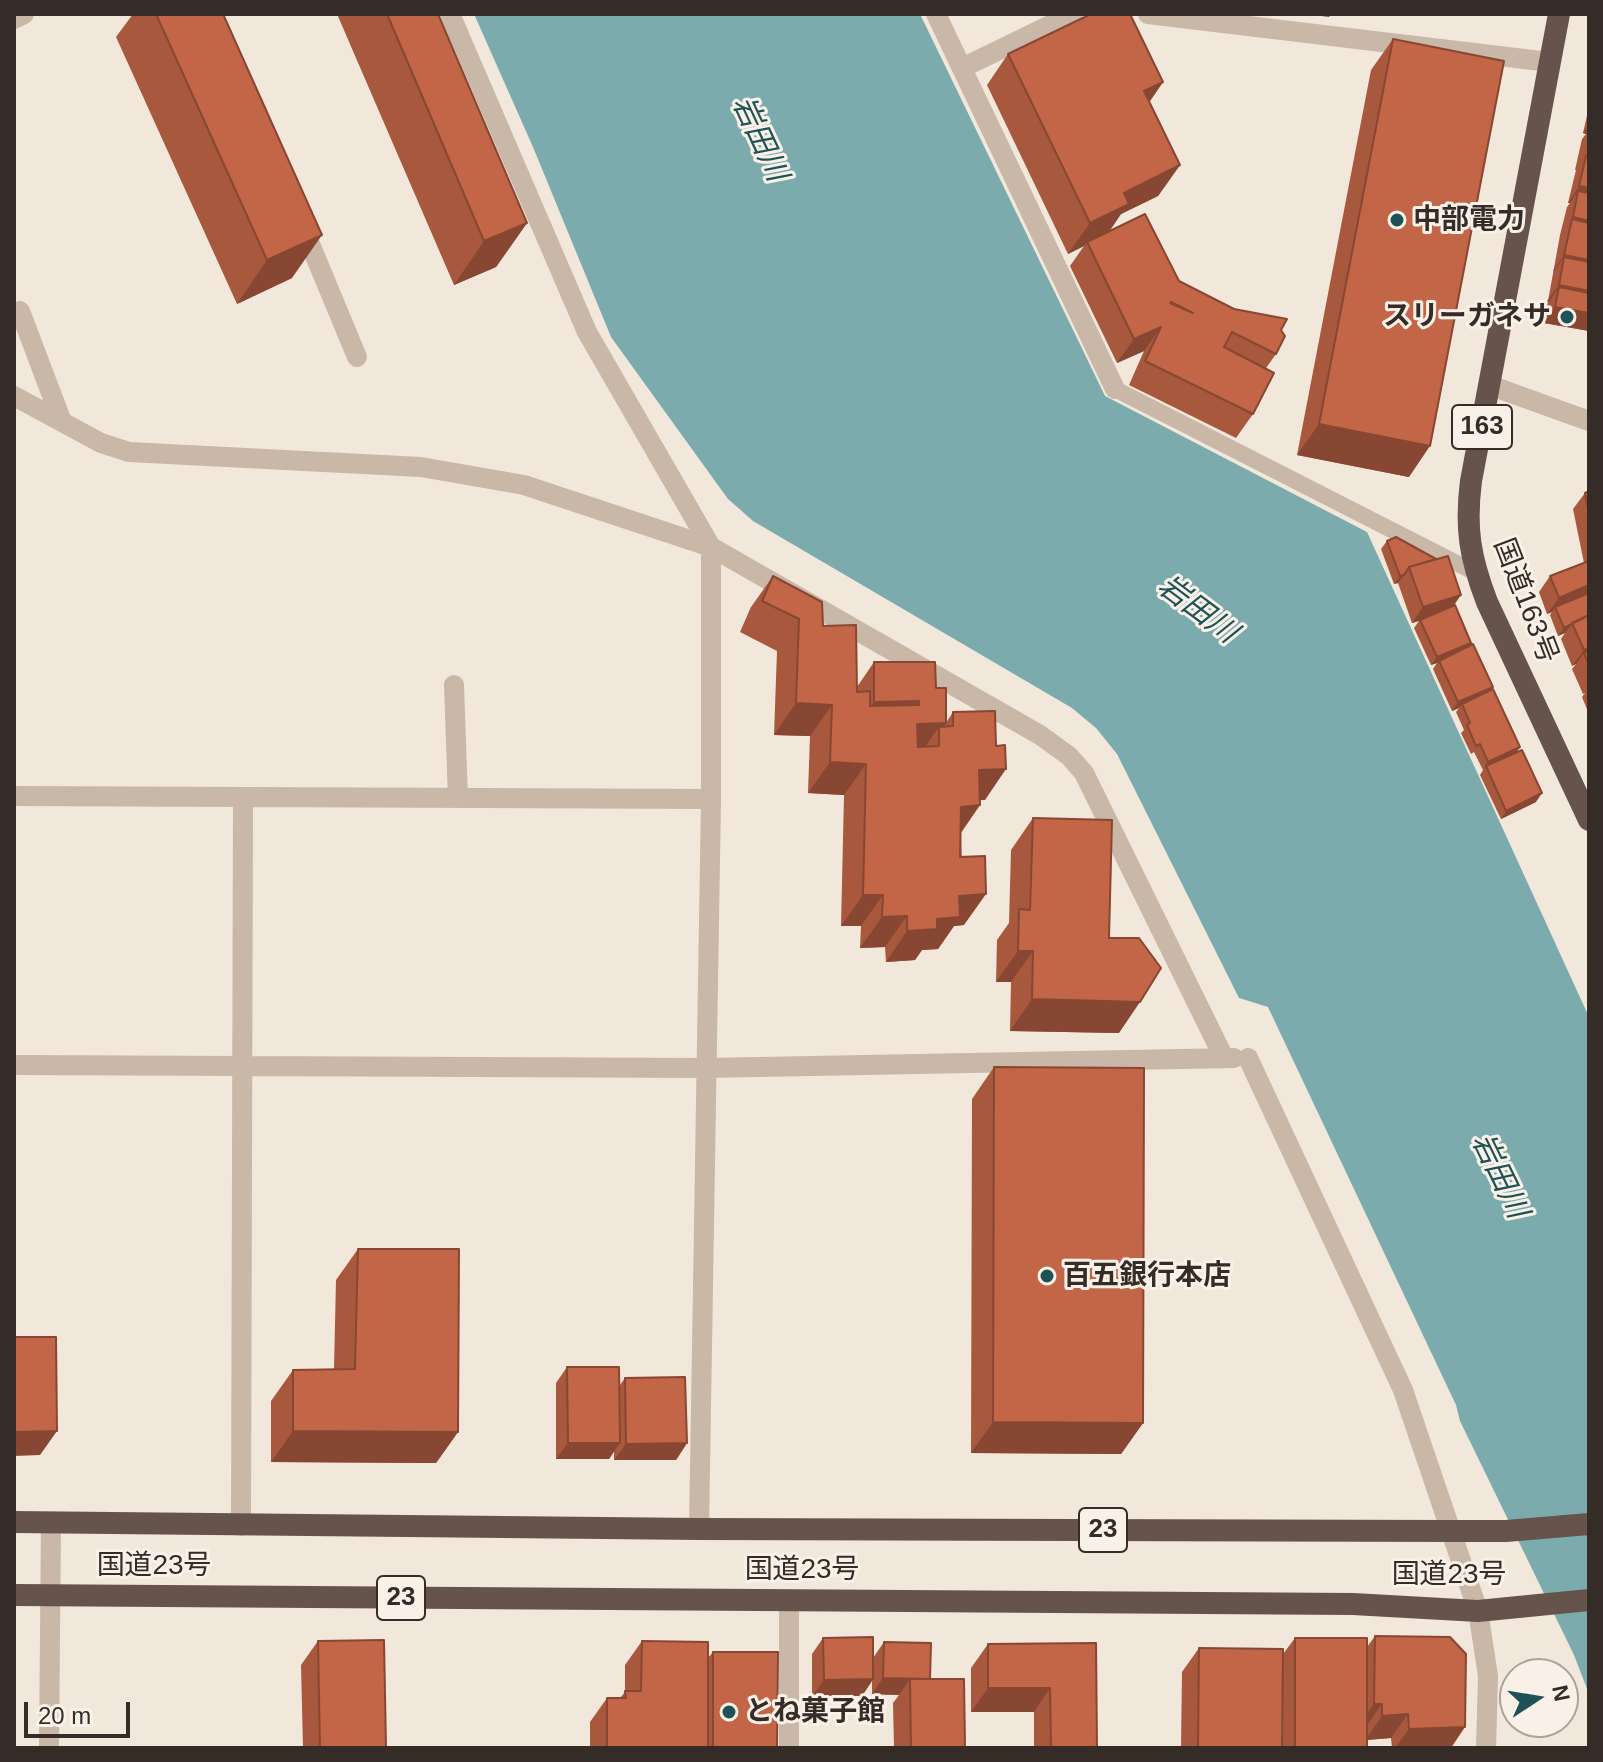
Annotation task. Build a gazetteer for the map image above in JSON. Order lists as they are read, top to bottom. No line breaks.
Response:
{"streets":{"highway":["163","国道163号","23","国道23号"]},"water":["岩田川"],"places":["中部電力","スリーガネサ","百五銀行本店","とね菓子館"],"scale_bar":"20 m","north":"right"}
